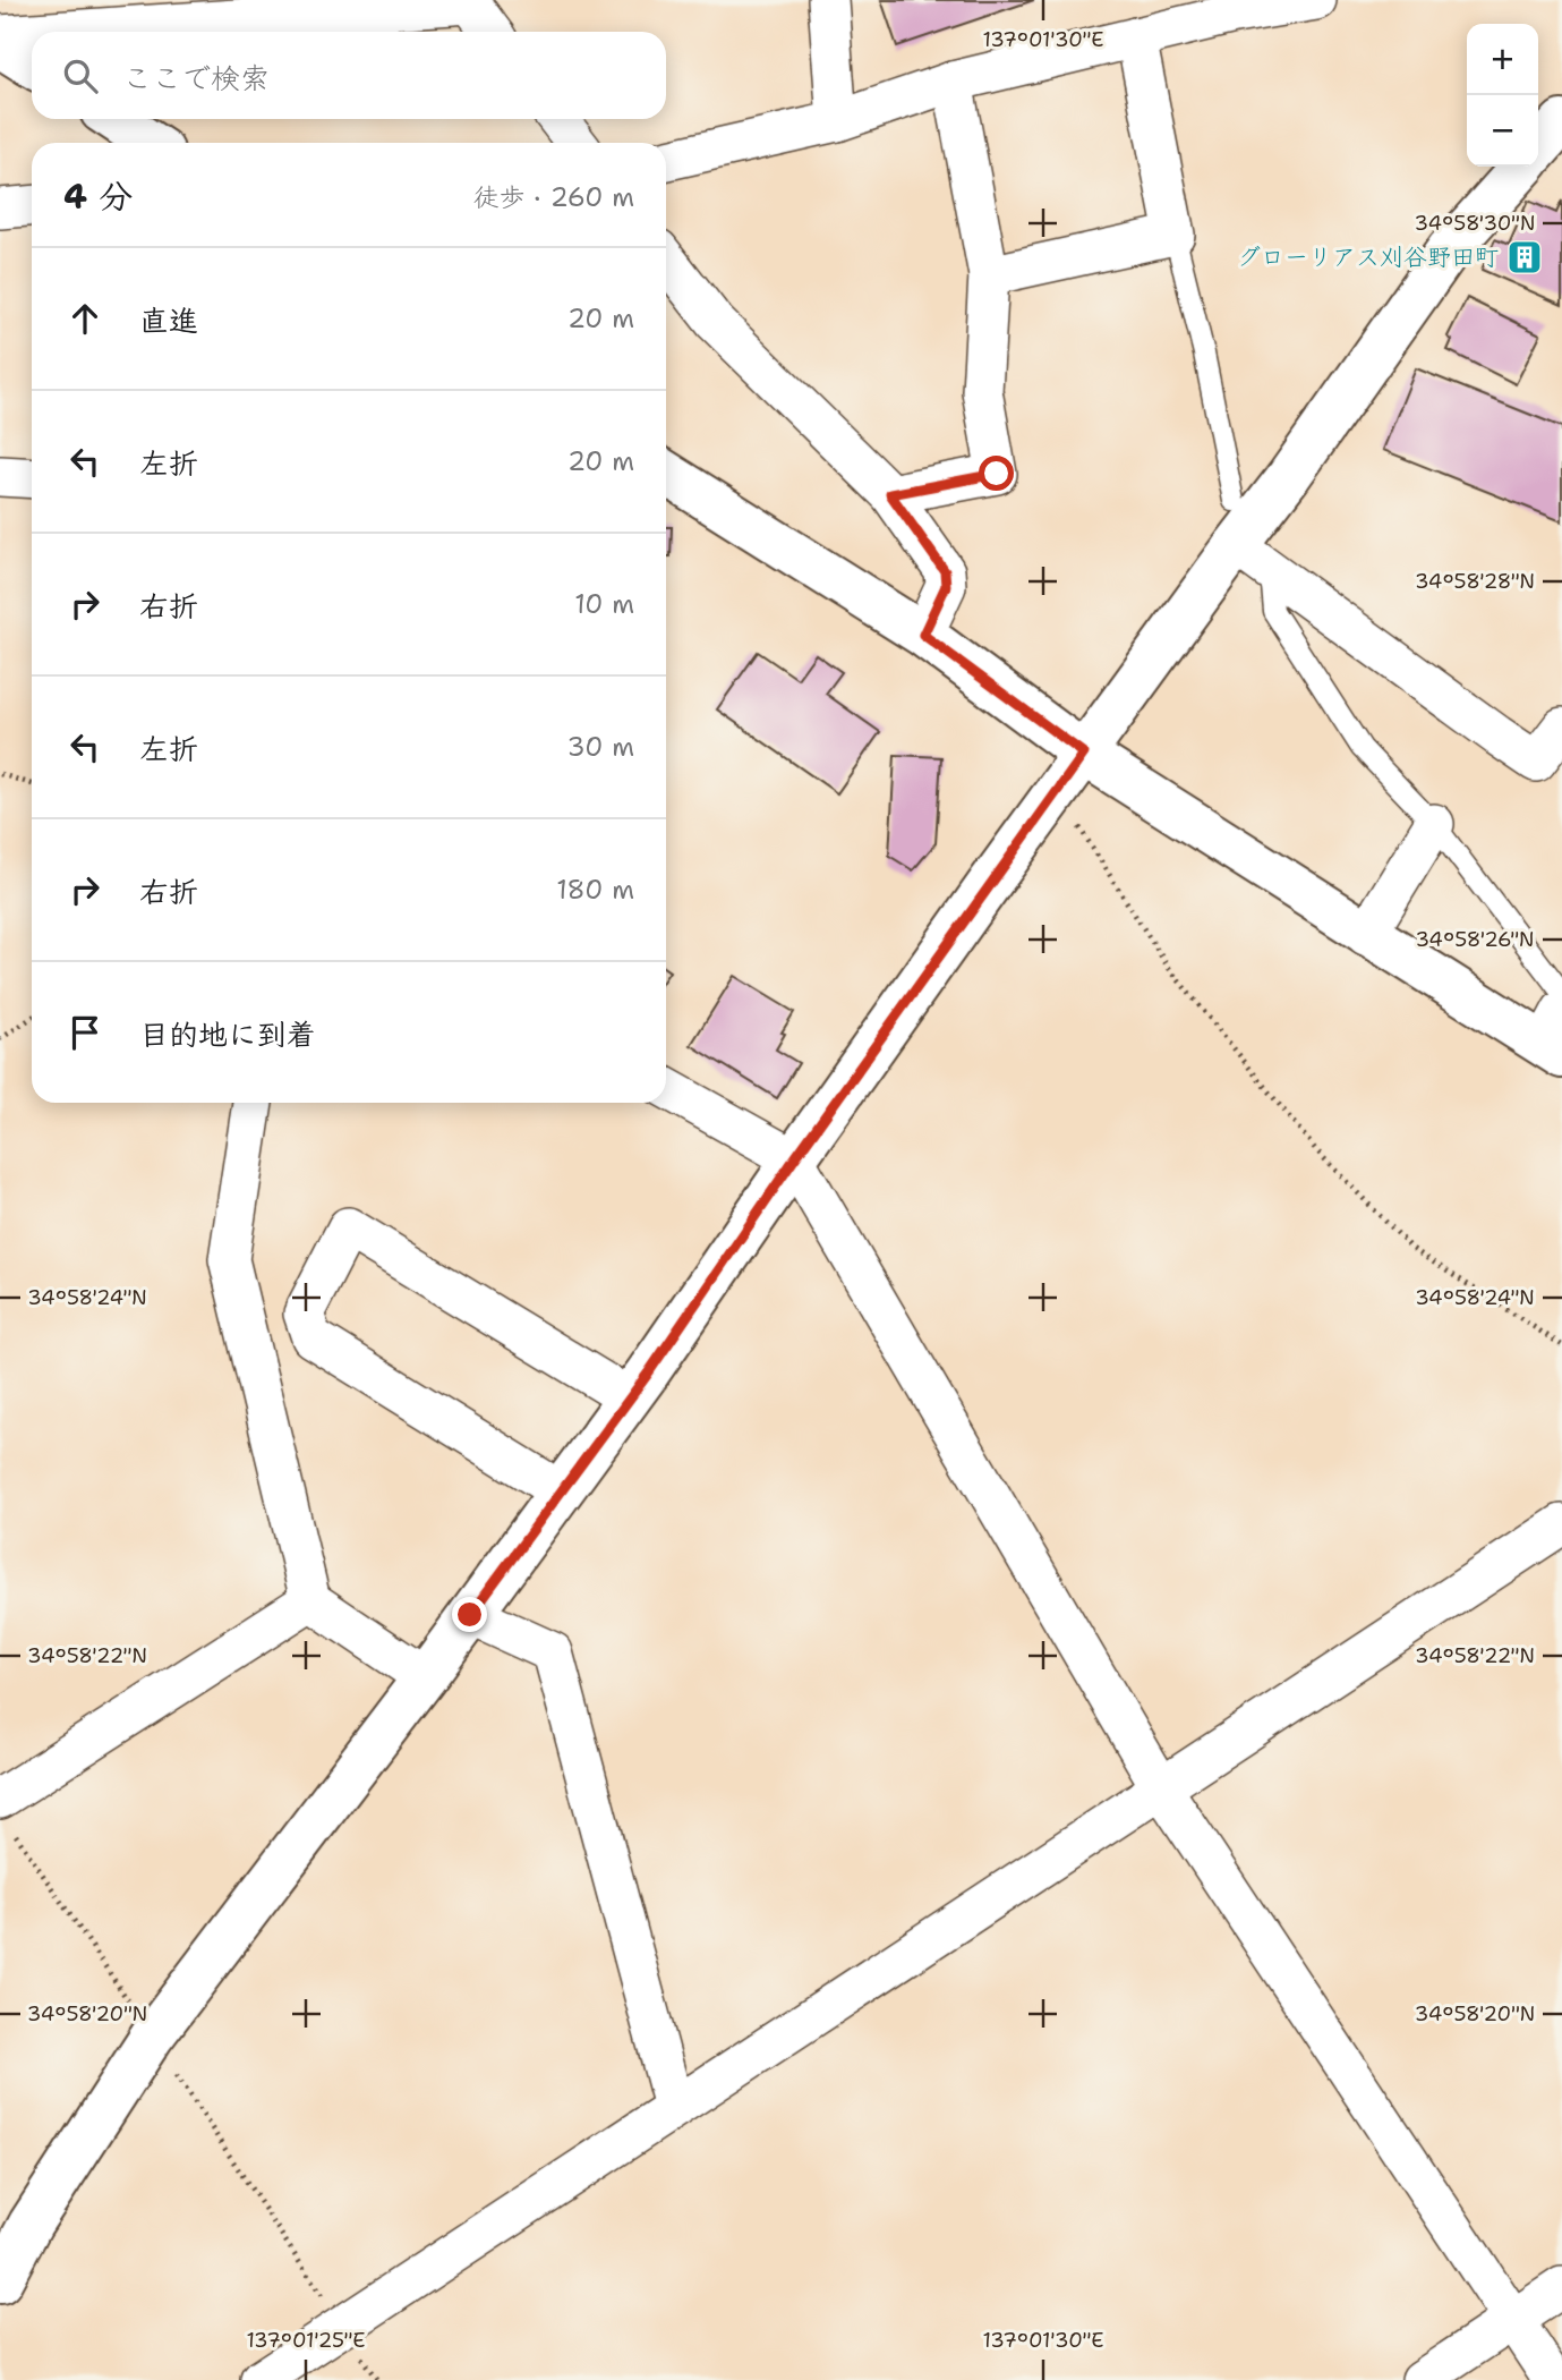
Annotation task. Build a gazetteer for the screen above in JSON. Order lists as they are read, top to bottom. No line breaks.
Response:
{"places":{"building":["グローリアス刈谷野田町"]},"page":{"map_buttons":["+","−"],"search":"ここで検索","heading":["4 分","徒歩 · 260 m"],"list":[["直進","20 m"],["左折","20 m"],["右折","10 m"],["左折","30 m"],["右折","180 m"],"目的地に到着"]},"coordinates":["137°01'30\"E","34°58'30\"N","34°58'28\"N","34°58'26\"N","34°58'24\"N","34°58'22\"N","34°58'20\"N","137°01'25\"E"]}
